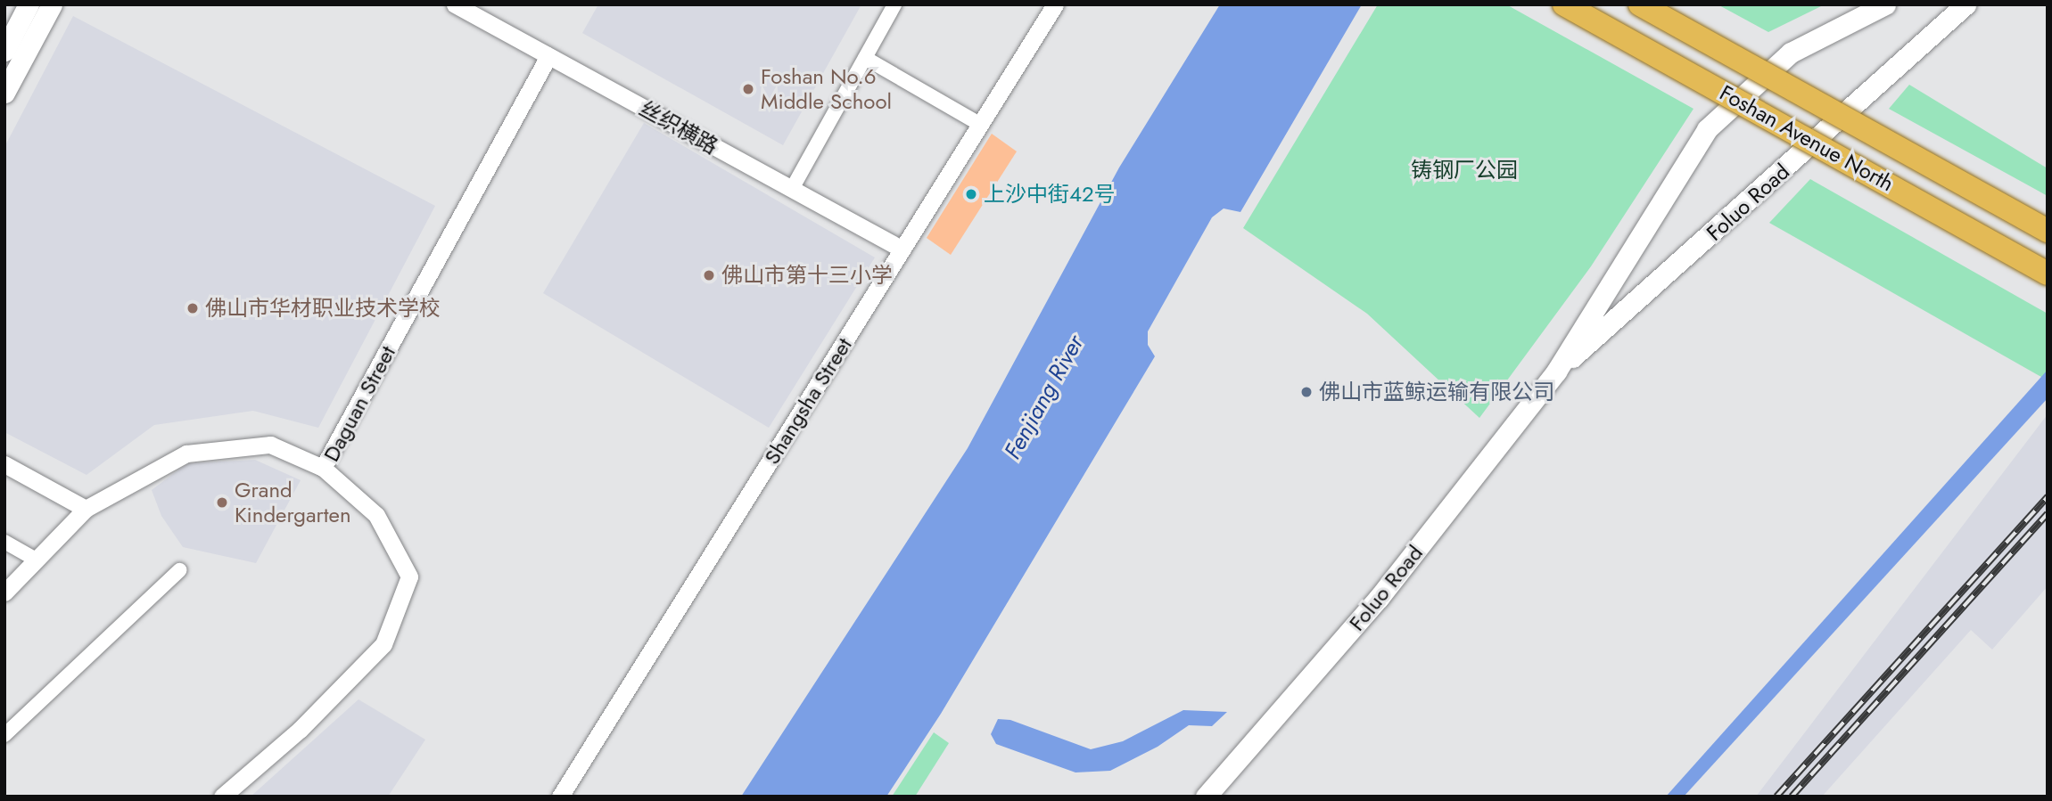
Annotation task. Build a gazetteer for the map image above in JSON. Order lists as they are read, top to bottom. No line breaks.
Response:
{"streets":{"highway":["Foshan Avenue North"],"main road":["Foluo Road"],"street":["丝织横路","Shangsha Street","Daguan Street"]},"crossings":[["丝织横路","Shangsha Street"],["丝织横路","Daguan Street"]],"water":["Fenjiang River"],"parks":["铸钢厂公园"],"places":["Foshan No.6 Middle School","上沙中街42号","佛山市第十三小学","佛山市华材职业技术学校","佛山市蓝鲸运输有限公司","Grand Kindergarten"]}
